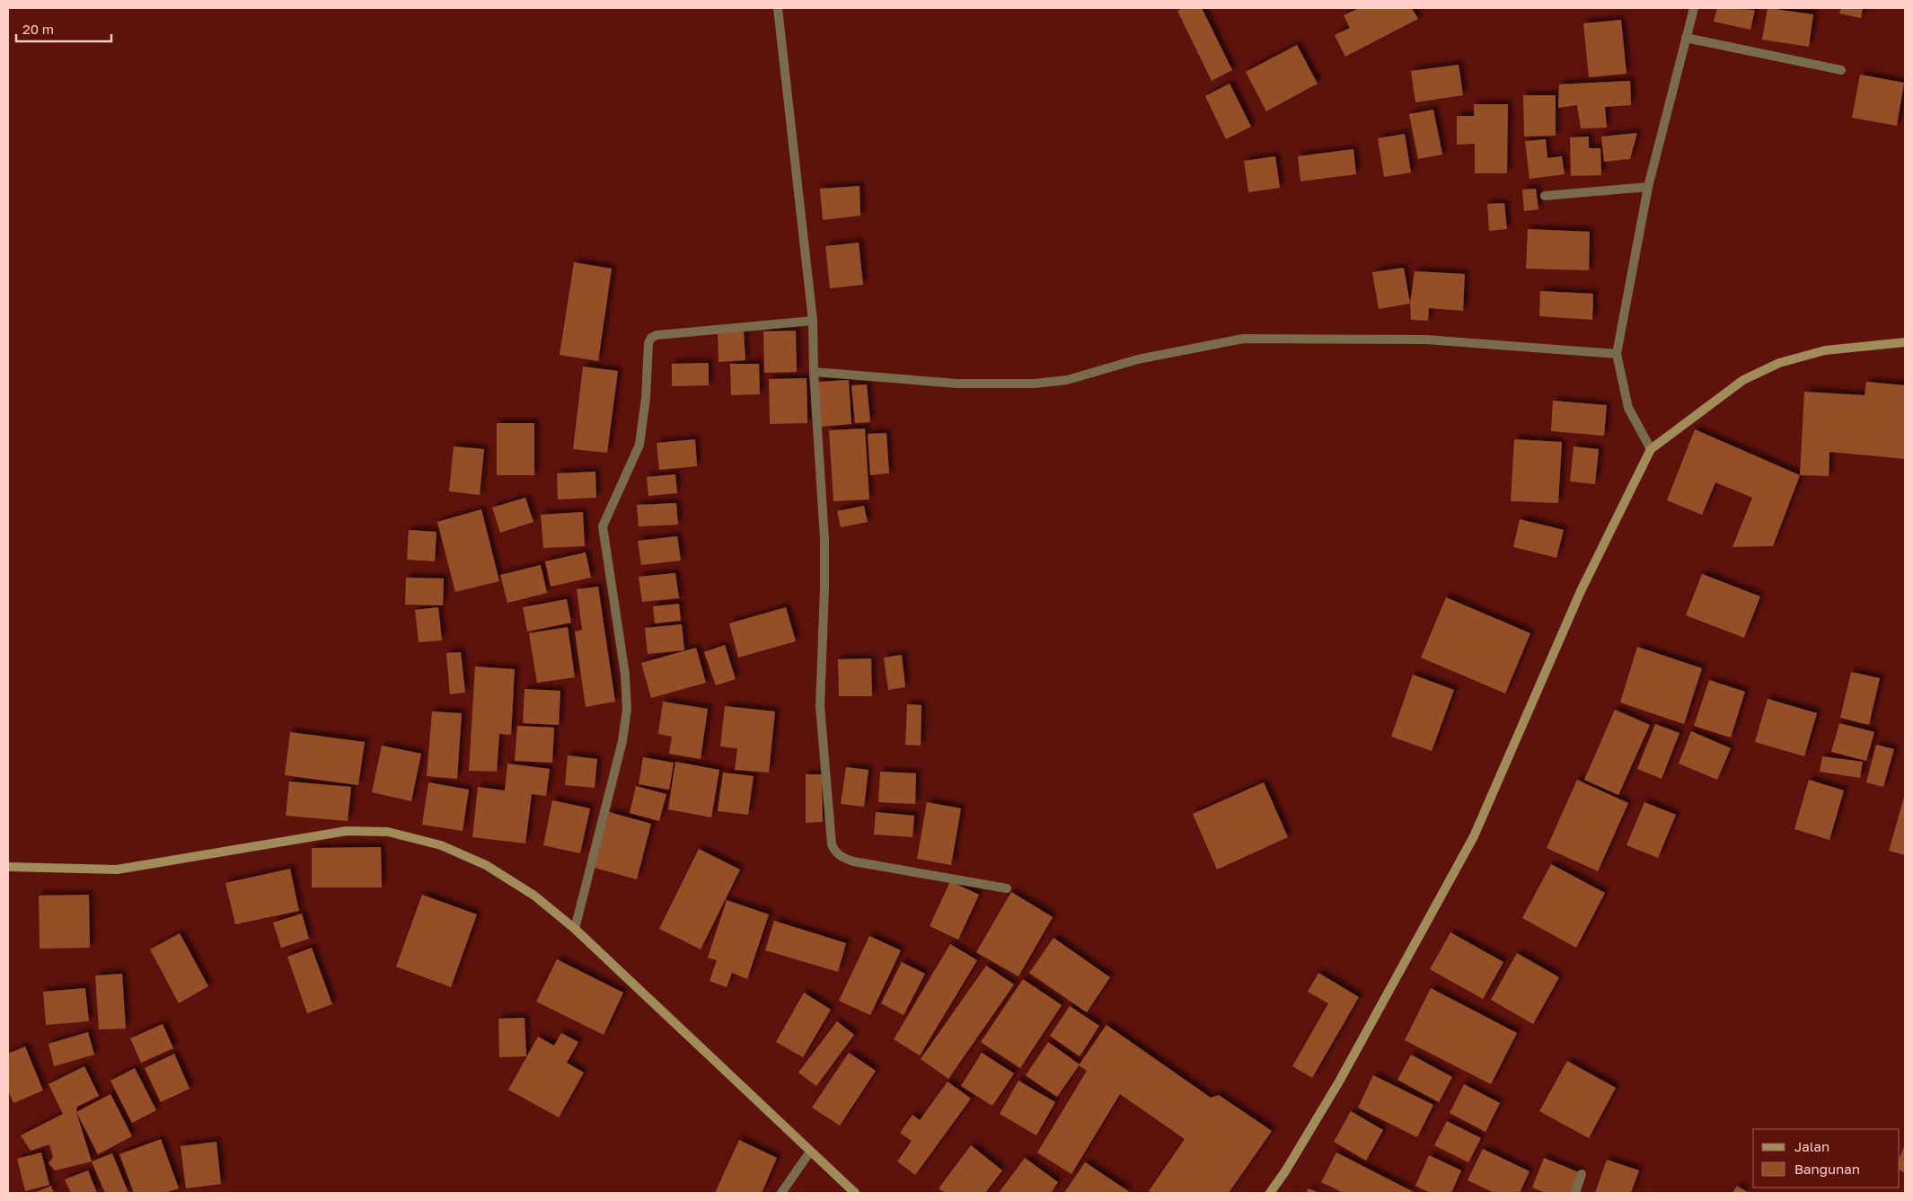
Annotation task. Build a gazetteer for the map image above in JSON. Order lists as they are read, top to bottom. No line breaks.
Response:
{"legend":["Jalan","Bangunan"],"scale_bar":"20 m"}
